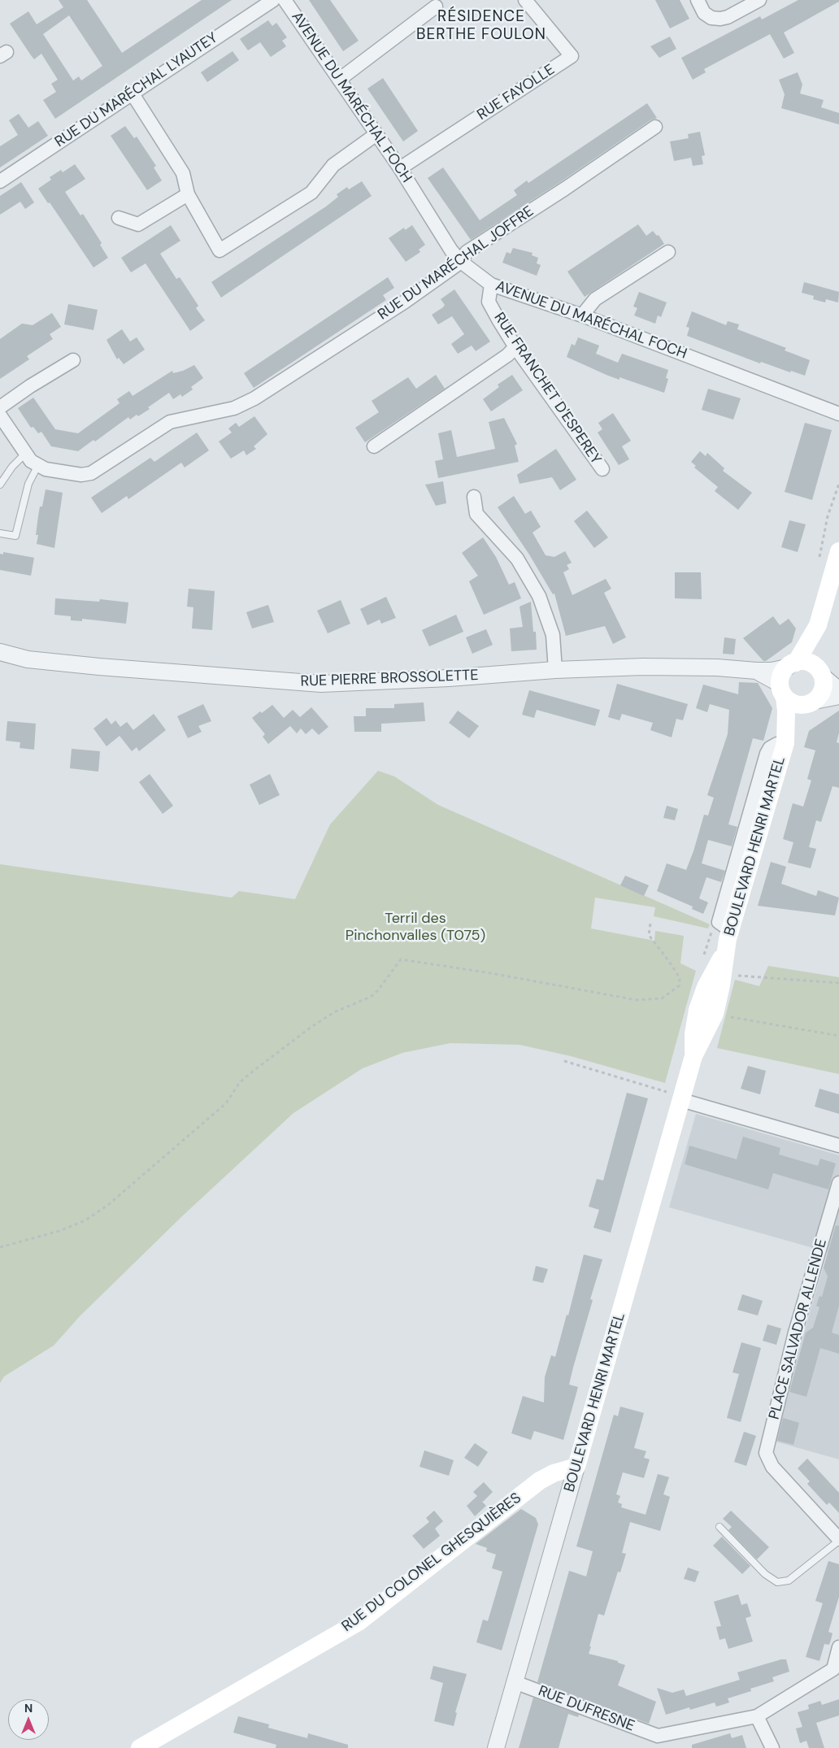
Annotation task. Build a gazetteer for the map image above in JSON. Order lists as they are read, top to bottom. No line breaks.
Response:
{"streets":{"main road":["BOULEVARD HENRI MARTEL","RUE DU COLONEL GHESQUIÈRES"],"street":["RUE DU MARÉCHAL LYAUTEY","RUE FAYOLLE","AVENUE DU MARÉCHAL FOCH","RUE DU MARÉCHAL JOFFRE","RUE FRANCHET D'ESPEREY","RUE PIERRE BROSSOLETTE","PLACE SALVADOR ALLENDE","RUE DUFRESNE"]},"crossings":[["RUE FAYOLLE","AVENUE DU MARÉCHAL FOCH"],["AVENUE DU MARÉCHAL FOCH","RUE DU MARÉCHAL JOFFRE"],["AVENUE DU MARÉCHAL FOCH","RUE FRANCHET D'ESPEREY"],["RUE PIERRE BROSSOLETTE","BOULEVARD HENRI MARTEL"],["BOULEVARD HENRI MARTEL","RUE DU COLONEL GHESQUIÈRES"],["BOULEVARD HENRI MARTEL","RUE DUFRESNE"]],"districts":["RÉSIDENCE BERTHE FOULON"],"parks":["Terril des Pinchonvalles (T075)"],"north":"top"}
